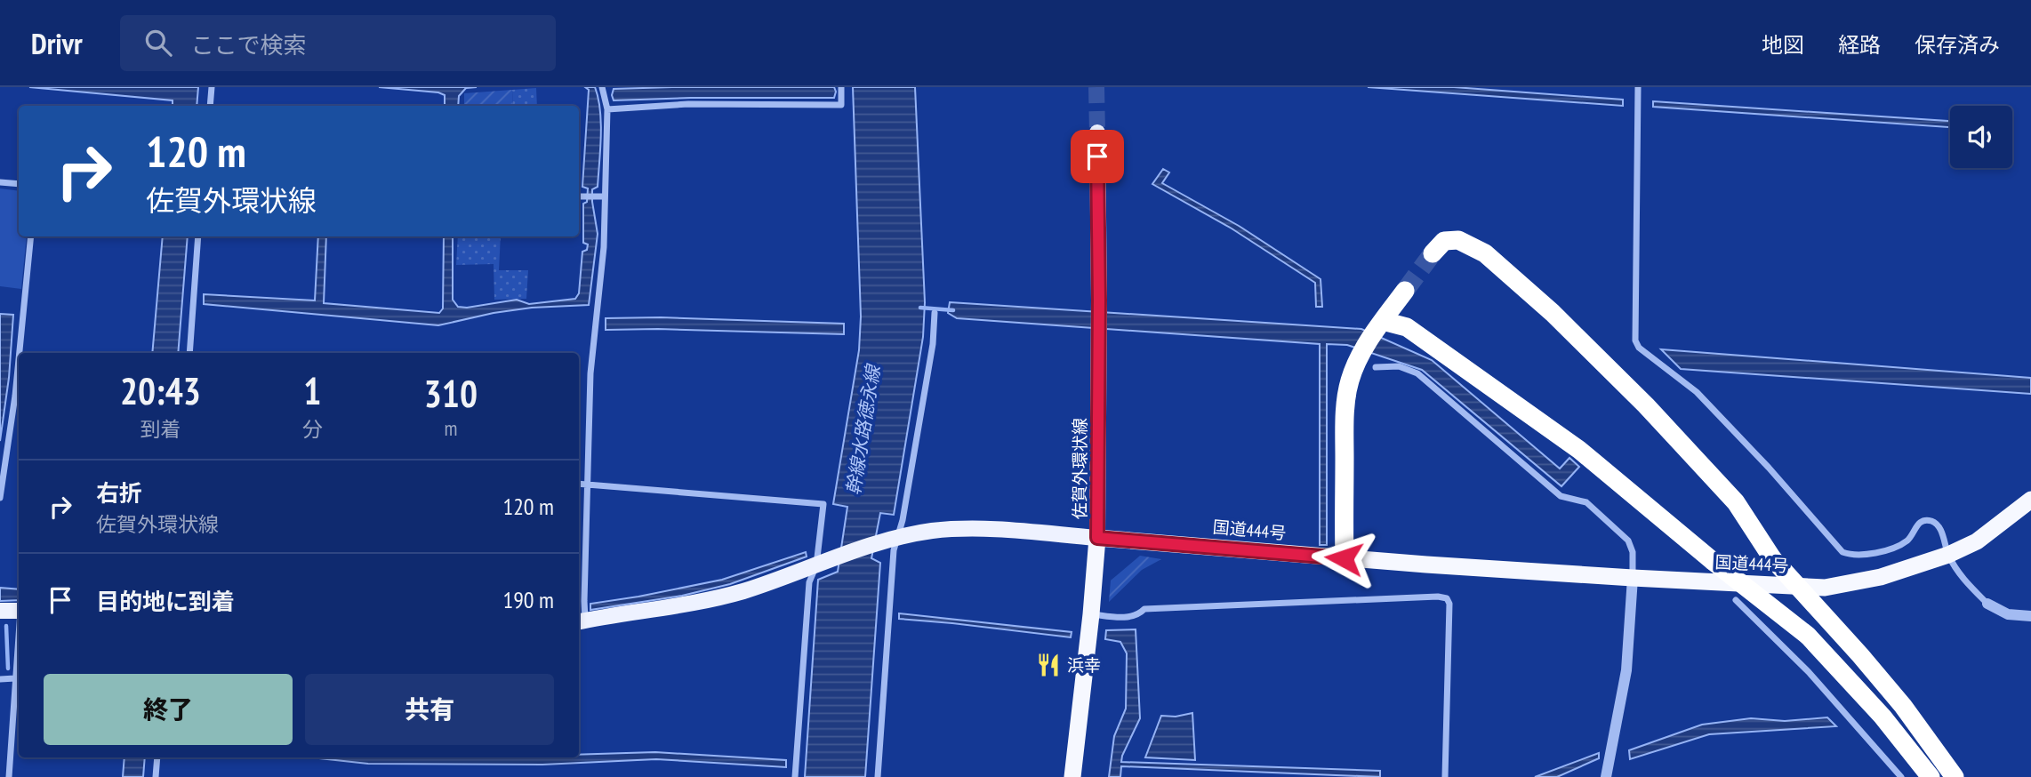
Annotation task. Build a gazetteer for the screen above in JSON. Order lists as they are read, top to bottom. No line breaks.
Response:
{"streets":{"highway":["国道444号"],"main road":["佐賀外環状線"]},"crossings":[["佐賀外環状線","国道444号"]],"water":["幹線水路徳永線"],"places":{"restaurant":["浜幸"]},"page":{"header":"Drivr","search":"ここで検索","nav":["地図","経路","保存済み"],"turn":["120 m","佐賀外環状線"],"eta":["20:43","到着","1","分","310","m"],"list":[{"name":"右折","note":"佐賀外環状線","value":"120 m"},{"name":"目的地に到着","value":"190 m"}],"buttons":["終了","共有"]}}
